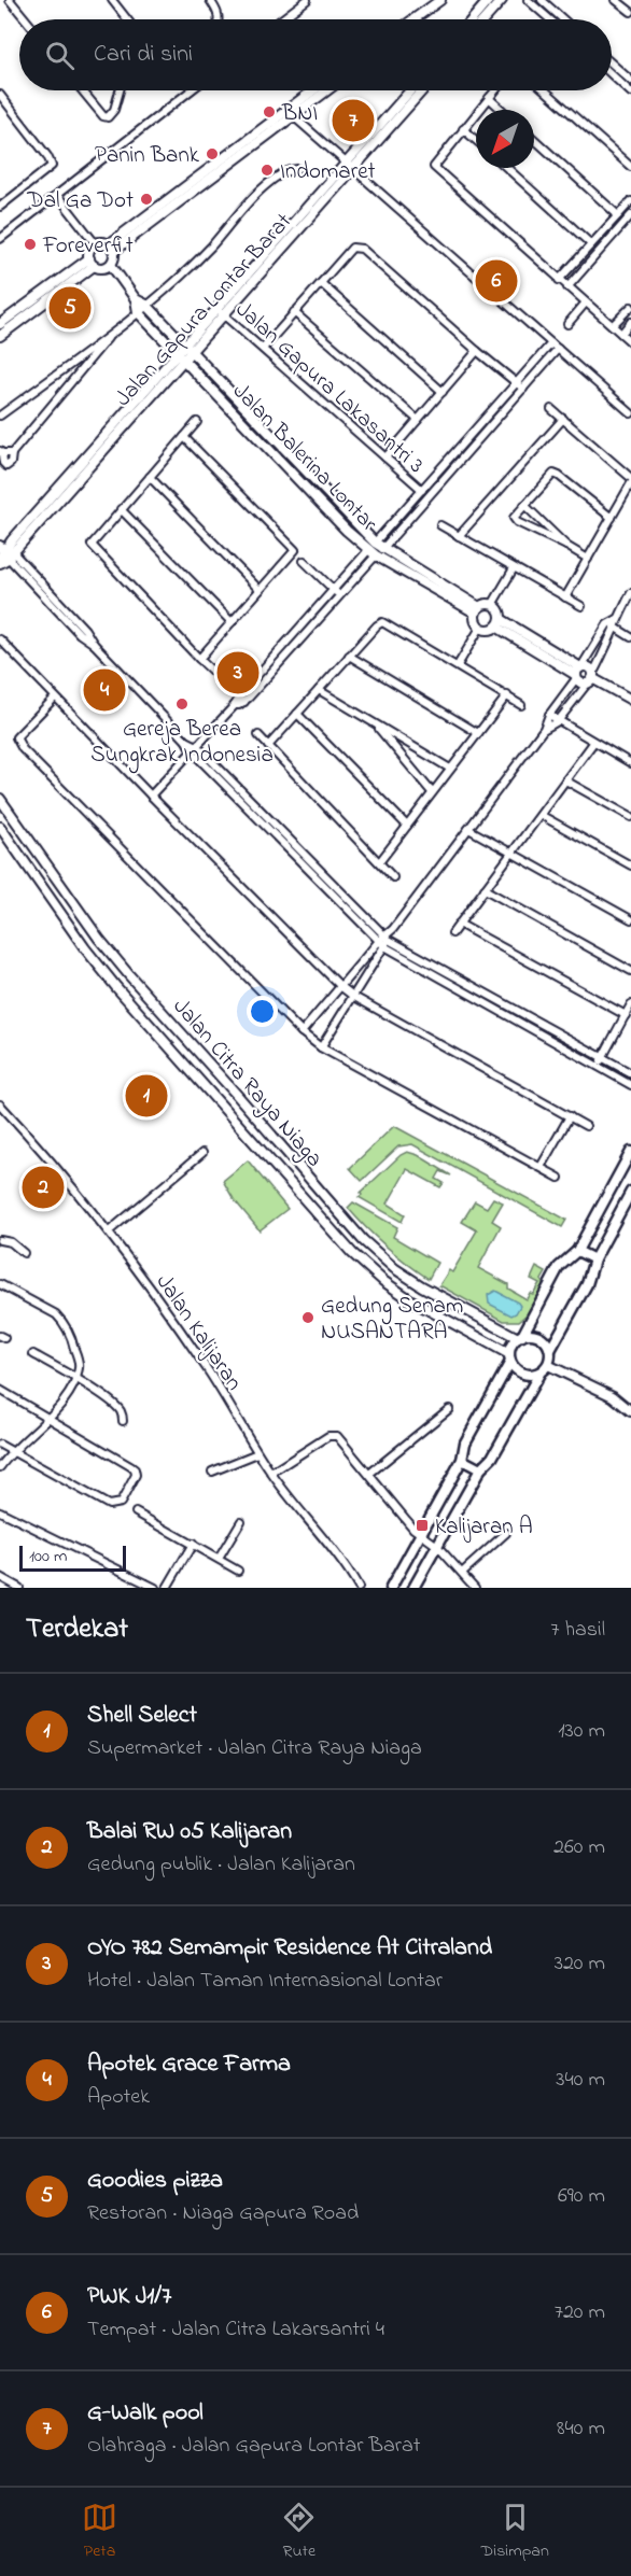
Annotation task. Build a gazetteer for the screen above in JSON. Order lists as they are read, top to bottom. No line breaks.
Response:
{"streets":{"street":["Jalan Gapura Lontar Barat","Jalan Gapura Lakasantri 3","Jalan Balerina Lontar","Jalan Citra Raya Niaga","Jalan Kalijaran"]},"crossings":[["Jalan Gapura Lontar Barat","Jalan Gapura Lakasantri 3"],["Jalan Gapura Lontar Barat","Jalan Balerina Lontar"]],"places":{"other":["BNI","Panin Bank","Indomaret","Dal Ga Dot","Foreverfit","Gereja Berea Sungkrak Indonesia","Gedung Senam NUSANTARA"],"transit":["Kalijaran A"]},"scale_bar":"100 m","north":"bottom left","page":{"search":"Cari di sini","pins":["7","6","5","3","4","1","2"],"scale":"100 m","heading":["Terdekat","7 hasil"],"list":[{"mark":"1","name":"Shell Select","note":"Supermarket · Jalan Citra Raya Niaga","value":"130 m"},{"mark":"2","name":"Balai RW 05 Kalijaran","note":"Gedung publik · Jalan Kalijaran","value":"260 m"},{"mark":"3","name":"OYO 782 Semampir Residence At Citraland","note":"Hotel · Jalan Taman Internasional Lontar","value":"320 m"},{"mark":"4","name":"Apotek Grace Farma","note":"Apotek","value":"340 m"},{"mark":"5","name":"Goodies pizza","note":"Restoran · Niaga Gapura Road","value":"690 m"},{"mark":"6","name":"PWK J1/7","note":"Tempat · Jalan Citra Lakarsantri 4","value":"720 m"},{"mark":"7","name":"G-Walk pool","note":"Olahraga · Jalan Gapura Lontar Barat","value":"840 m"}],"nav":["Peta","Rute","Disimpan"]}}
